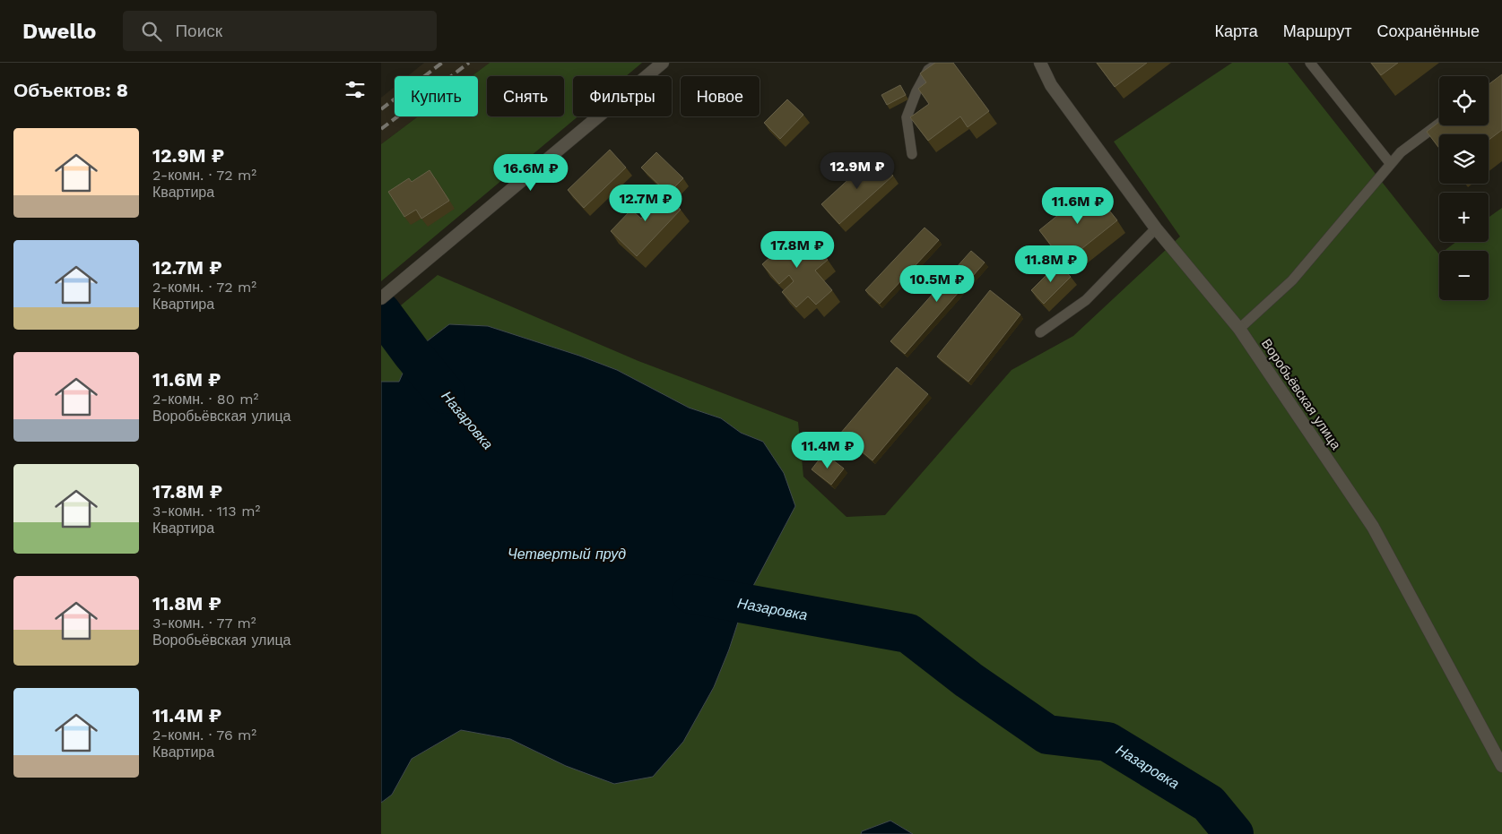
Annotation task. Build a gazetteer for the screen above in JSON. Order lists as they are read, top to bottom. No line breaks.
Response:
{"streets":{"street":["Воробьёвская улица"]},"water":["Назаровка","Четвертый пруд"],"page":{"header":"Dwello","search":"Поиск","nav":["Карта","Маршрут","Сохранённые"],"heading":"Объектов: 8","map_buttons":["+","−"],"chip":["Купить","Снять","Фильтры","Новое"],"list":[{"name":"12.9M ₽","note":"2-комн. · 72 m² · Квартира"},{"name":"12.7M ₽","note":"2-комн. · 72 m² · Квартира"},{"name":"11.6M ₽","note":"2-комн. · 80 m² · Воробьёвская улица"},{"name":"17.8M ₽","note":"3-комн. · 113 m² · Квартира"},{"name":"11.8M ₽","note":"3-комн. · 77 m² · Воробьёвская улица"},{"name":"11.4M ₽","note":"2-комн. · 76 m² · Квартира"}],"price":["12.9M ₽","16.6M ₽","12.7M ₽","11.6M ₽","17.8M ₽","11.8M ₽","10.5M ₽","11.4M ₽"]}}
